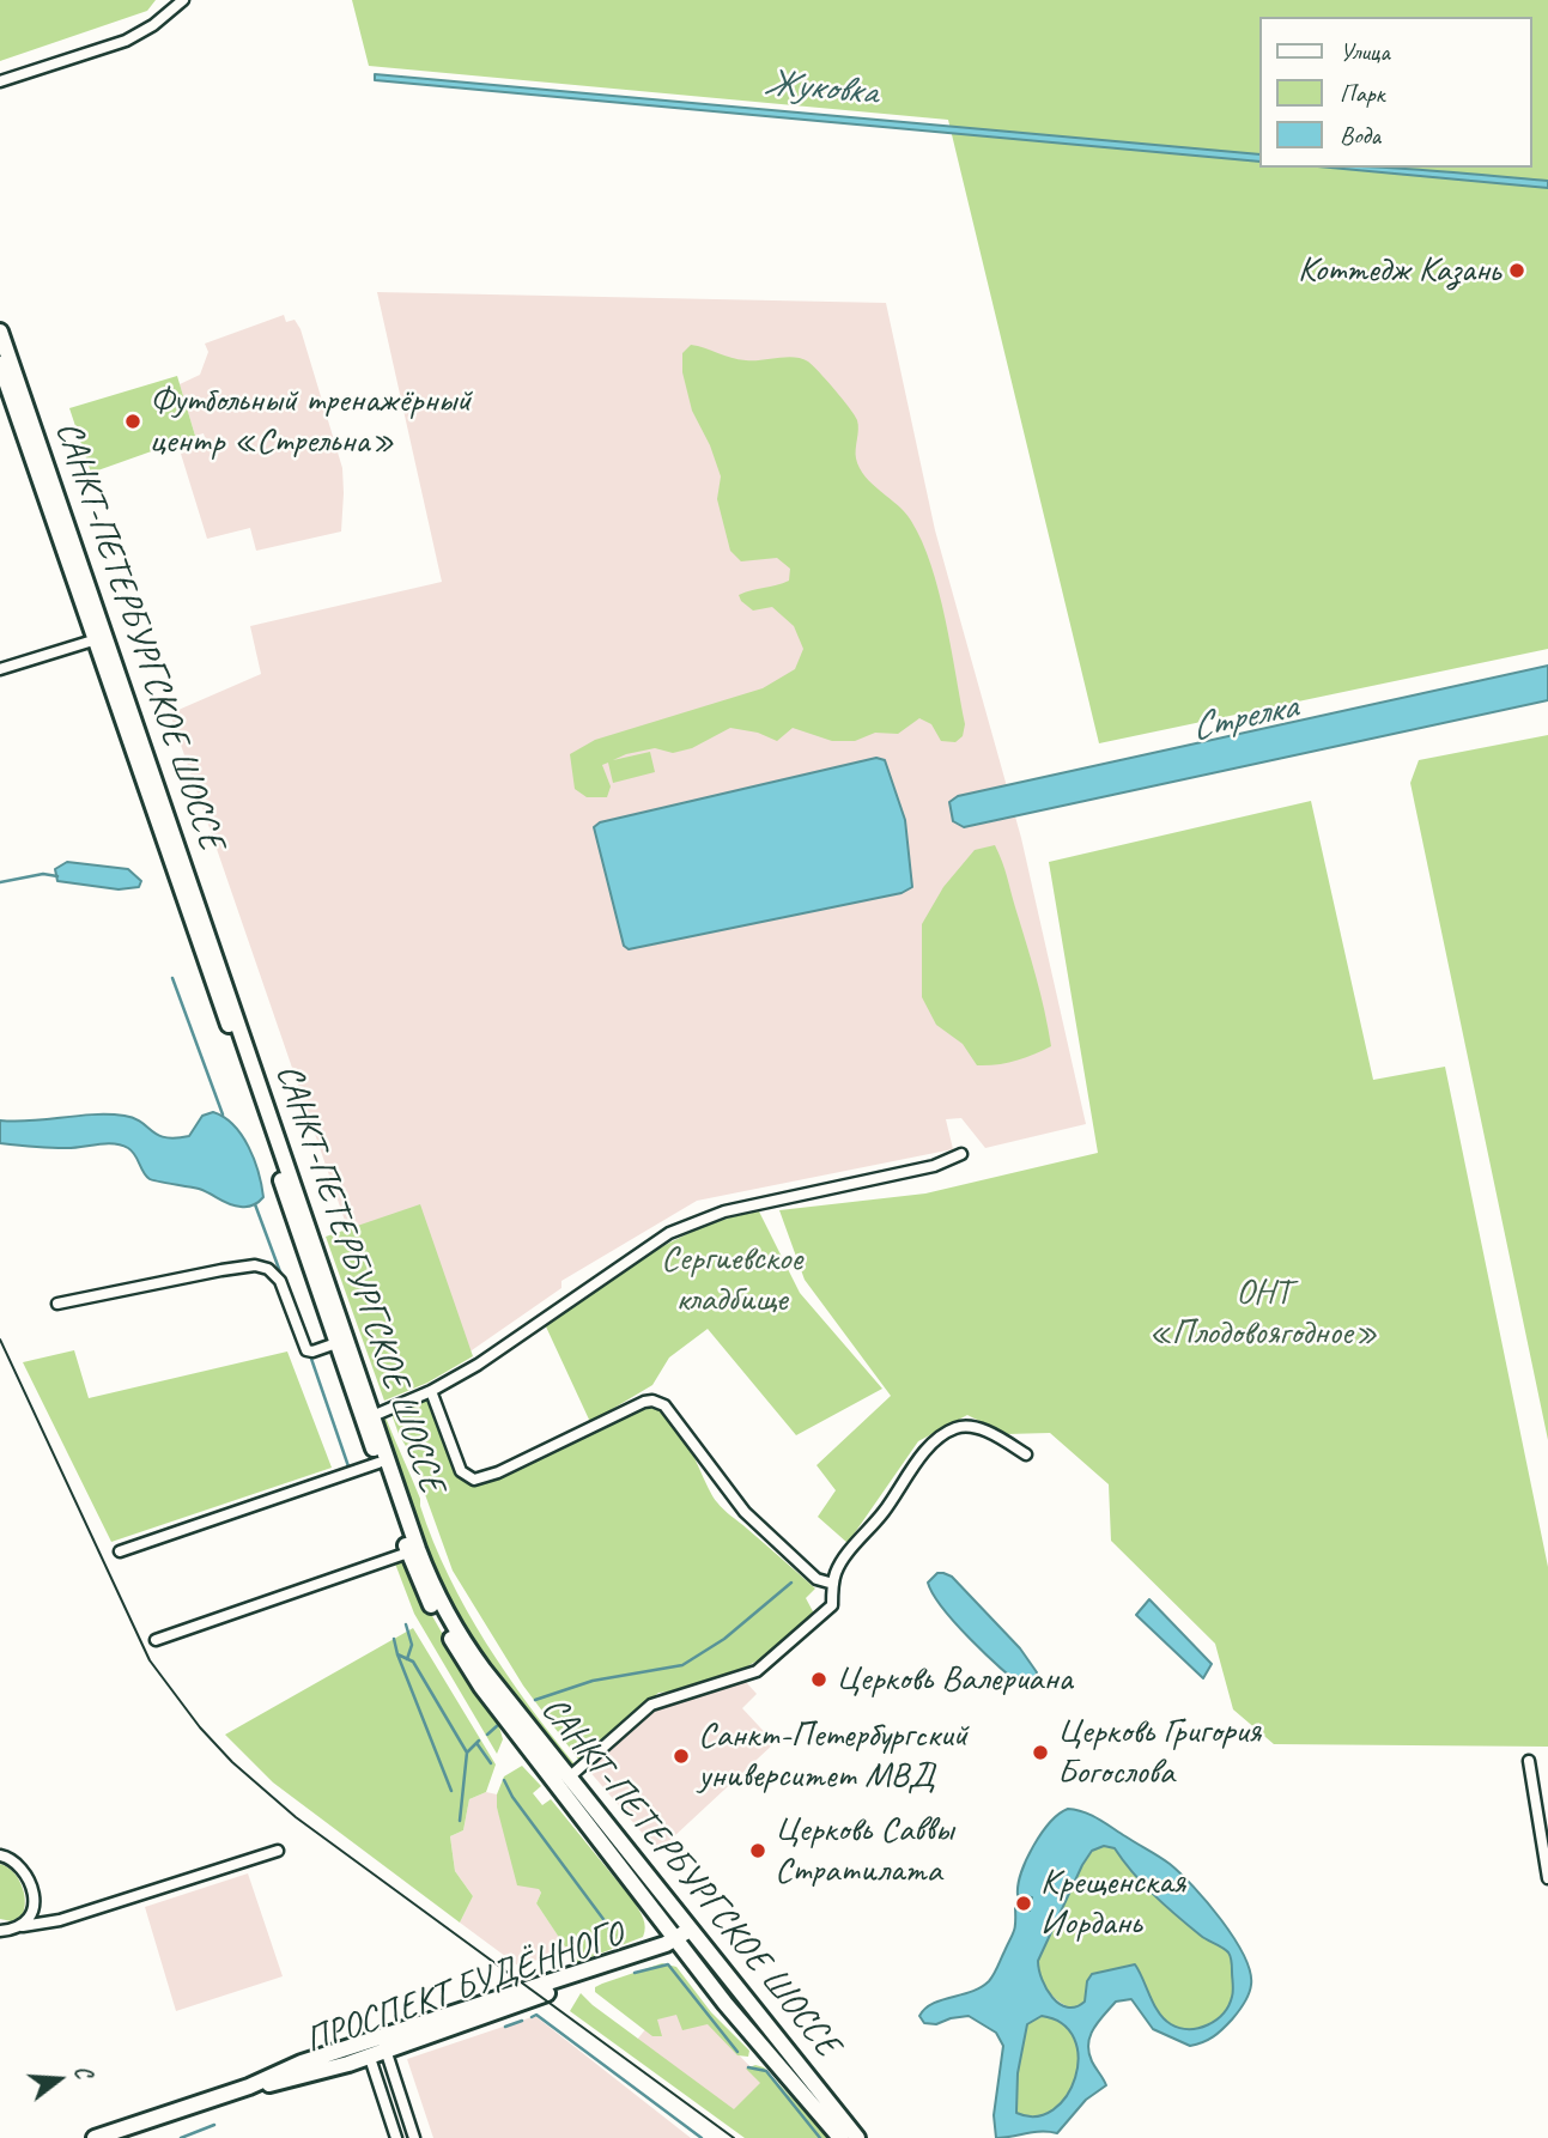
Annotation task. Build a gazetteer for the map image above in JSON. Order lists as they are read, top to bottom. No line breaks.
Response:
{"streets":{"main road":["САНКТ-ПЕТЕРБУРГСКОЕ ШОССЕ","ПРОСПЕКТ БУДЁННОГО"]},"crossings":[["САНКТ-ПЕТЕРБУРГСКОЕ ШОССЕ","ПРОСПЕКТ БУДЁННОГО"]],"water":["Жуковка","Стрелка"],"parks":["Сергиевское кладбище","ОНТ «Плодовоягодное»"],"places":["Коттедж Казань","Футбольный тренажёрный центр «Стрельна»","Церковь Валериана","Церковь Григория Богослова","Санкт-Петербургский университет МВД","Церковь Саввы Стратилата","Крещенская Иордань"],"legend":["Улица","Парк","Вода"],"north":"right"}
